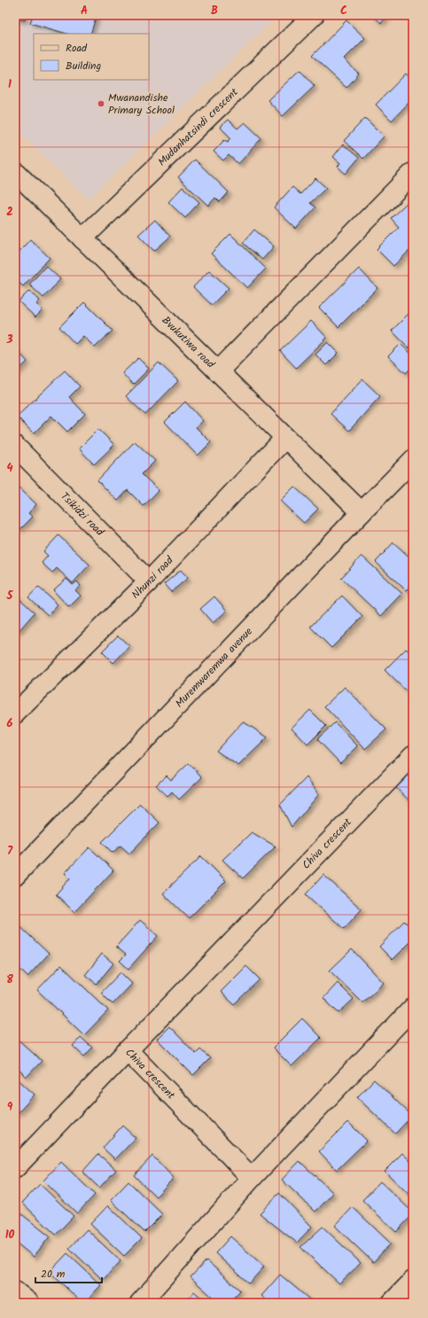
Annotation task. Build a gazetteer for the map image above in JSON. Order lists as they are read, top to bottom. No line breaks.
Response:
{"streets":{"street":["Mudanhatsindi crescent","Bvukutiwa road","Tsikidzi road","Nhunzi road","Muremwaremwa avenue","Chiva crescent"]},"crossings":[["Mudanhatsindi crescent","Bvukutiwa road"],["Bvukutiwa road","Nhunzi road"],["Bvukutiwa road","Muremwaremwa avenue"],["Tsikidzi road","Nhunzi road"]],"places":["Mwanandishe Primary School"],"legend":["Road","Building"],"scale_bar":"20 m","grid":{"columns":["A","B","C"],"rows":["1","2","3","4","5","6","7","8","9","10"]}}
